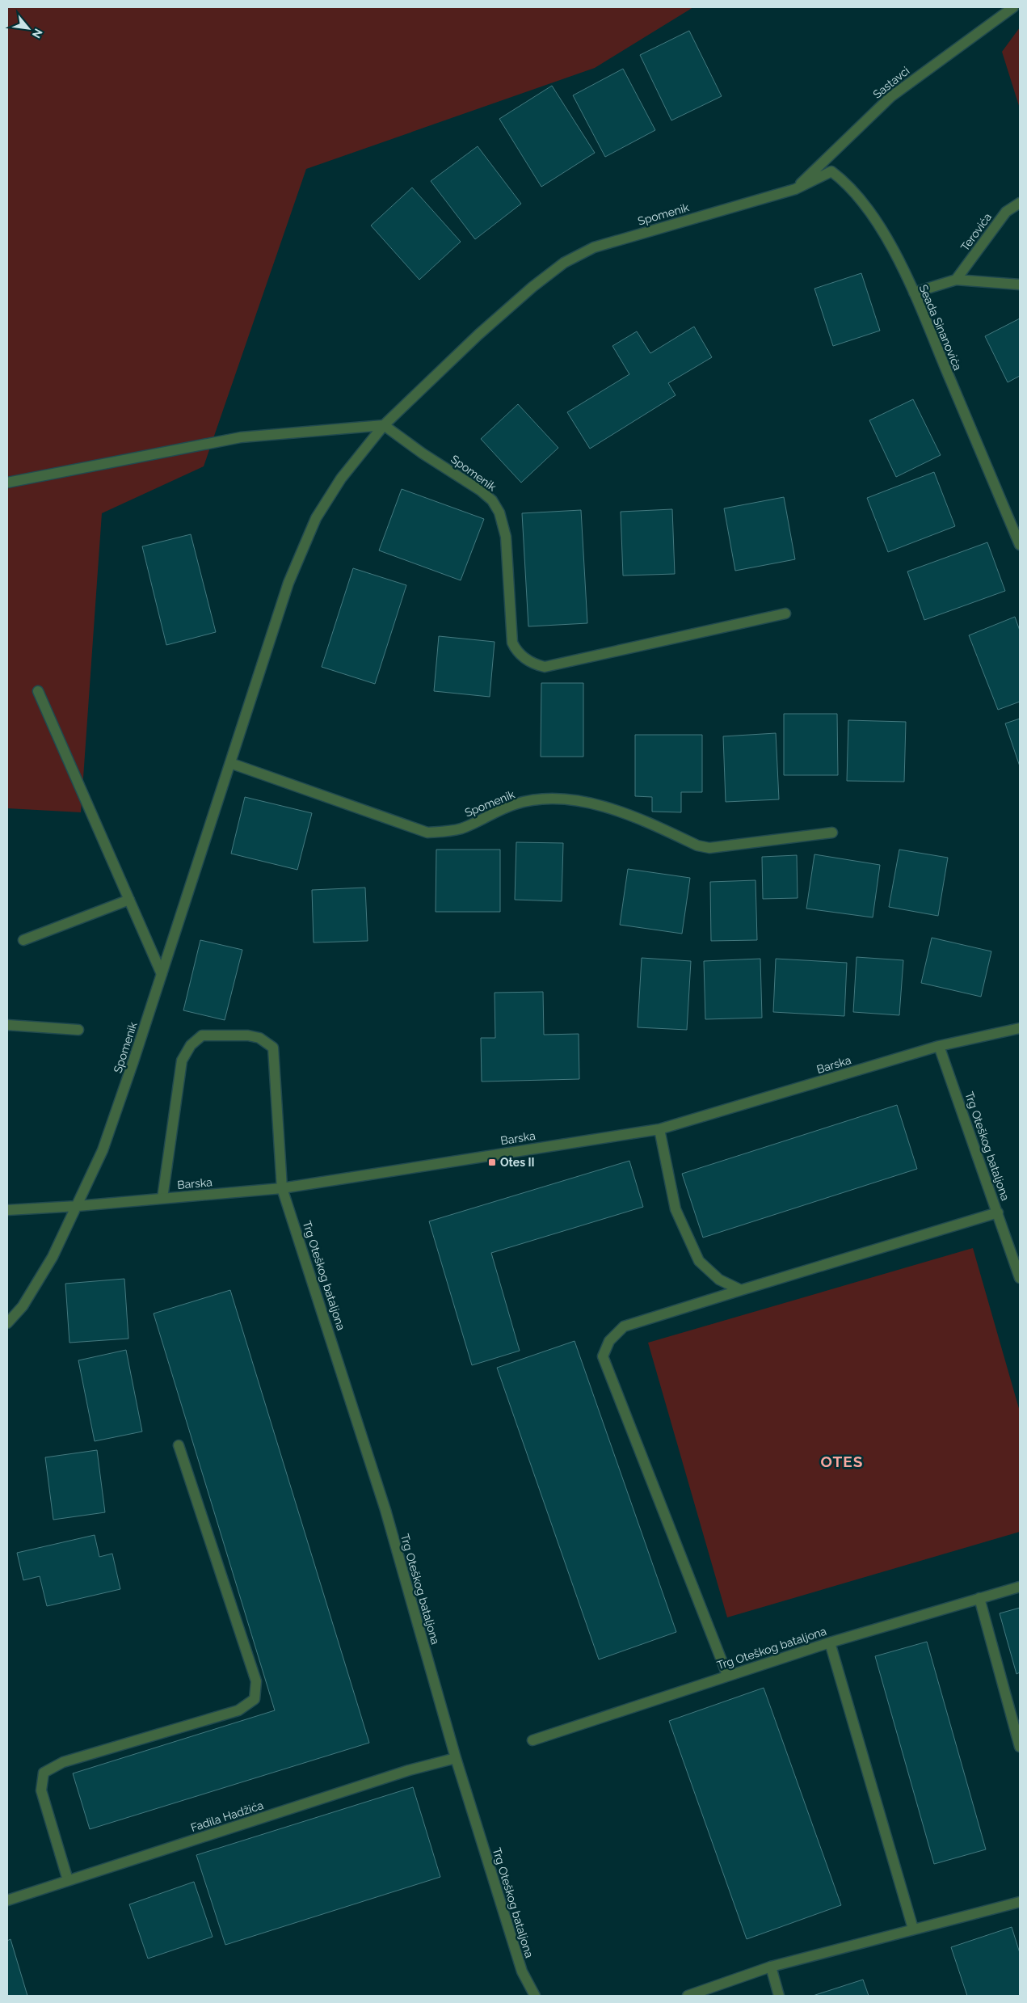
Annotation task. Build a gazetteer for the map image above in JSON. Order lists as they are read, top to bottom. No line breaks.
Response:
{"streets":{"street":["Sastavci","Spomenik","Terovića","Seada Sinanovića","Barska","Trg Oteškog bataljona","Fadila Hadžića"]},"crossings":[["Sastavci","Spomenik"],["Sastavci","Seada Sinanovića"],["Spomenik","Seada Sinanovića"],["Spomenik","Barska"],["Barska","Trg Oteškog bataljona"],["Trg Oteškog bataljona","Fadila Hadžića"]],"districts":["OTES"],"places":{"transit":["Otes II"]},"north":"bottom right"}
